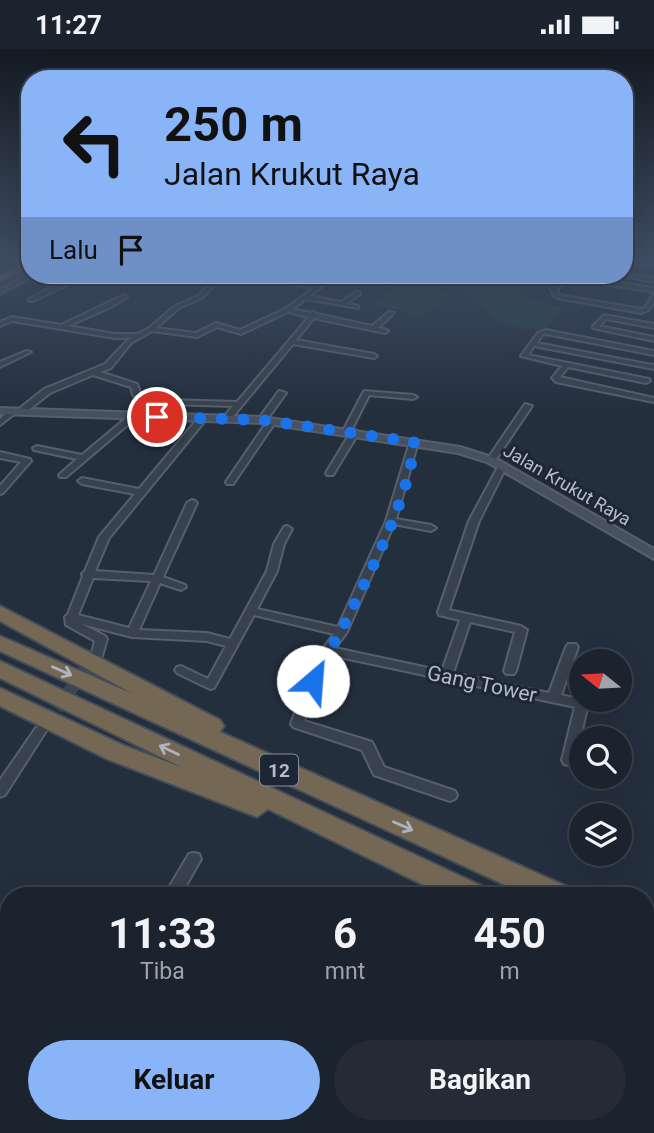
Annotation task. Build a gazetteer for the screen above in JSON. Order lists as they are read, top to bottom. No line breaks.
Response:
{"streets":{"highway":["12"],"street":["Jalan Krukut Raya","Gang Tower"]},"north":"left","page":{"status":"11:27","turn":["250 m","Jalan Krukut Raya"],"then":"Lalu","eta":["11:33","Tiba","6","mnt","450","m"],"buttons":["Keluar","Bagikan"]}}
